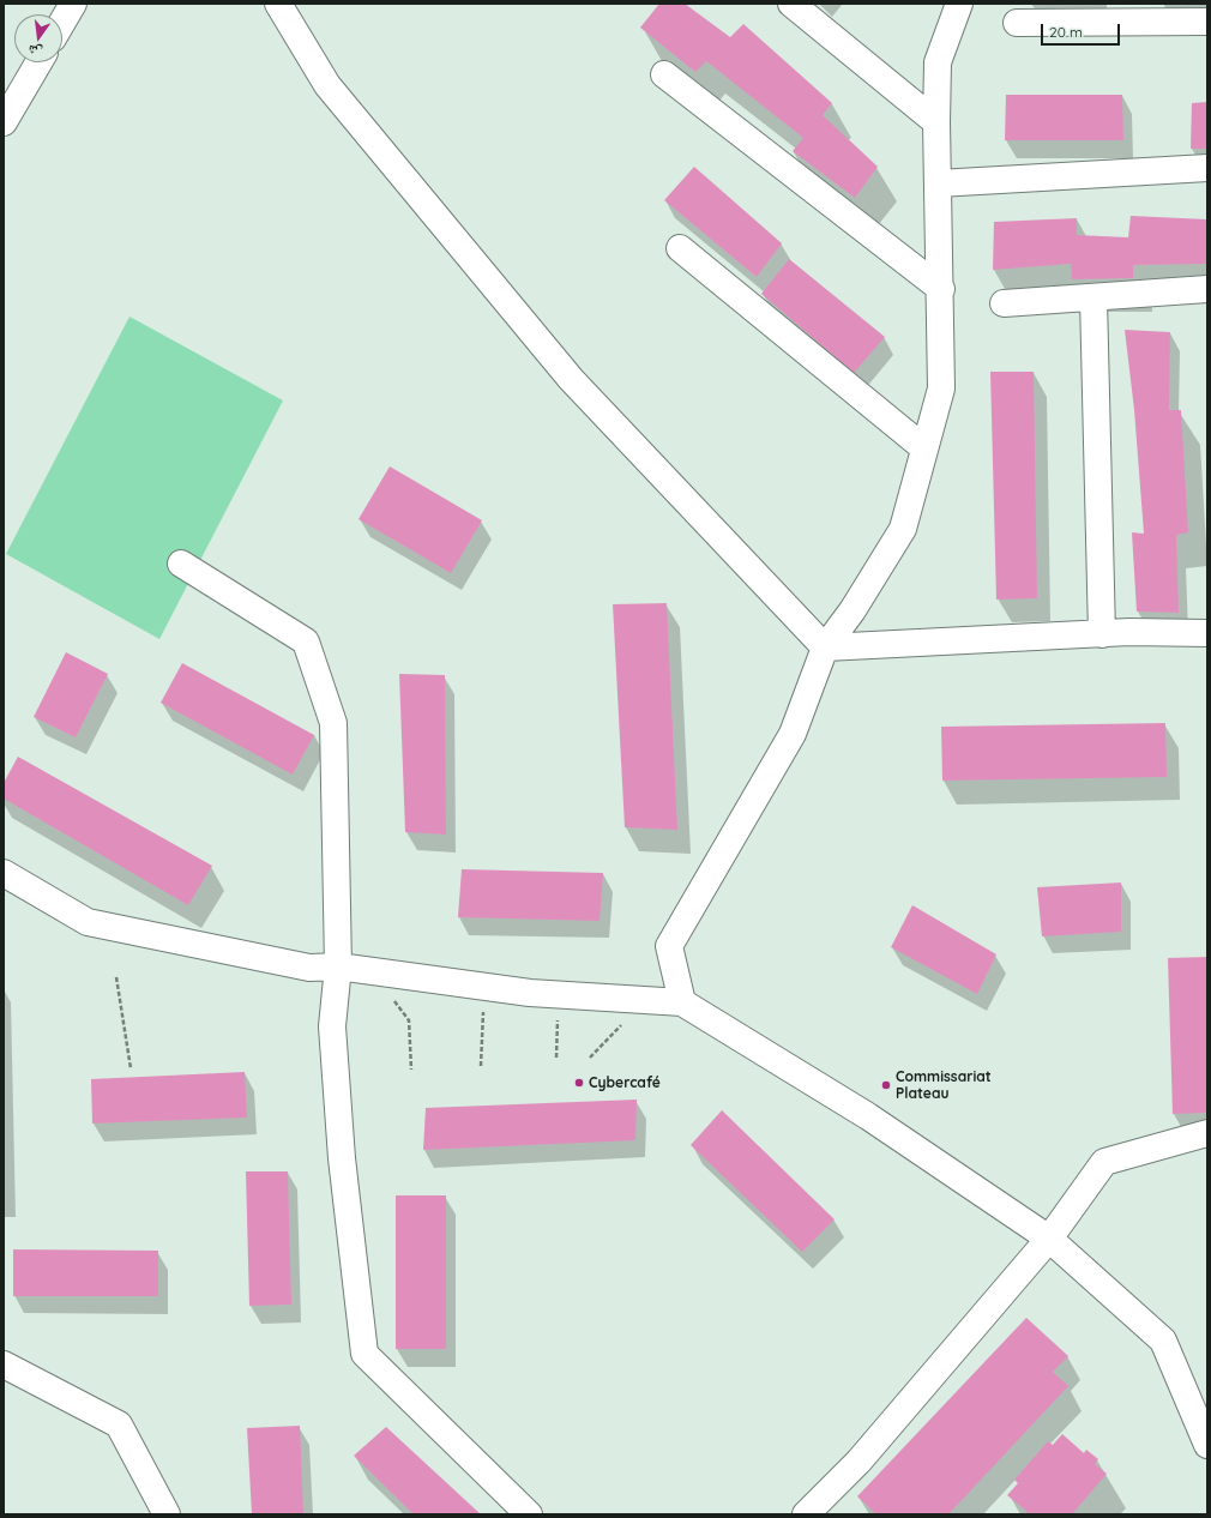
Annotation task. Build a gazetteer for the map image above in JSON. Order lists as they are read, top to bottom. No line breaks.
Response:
{"places":["Cybercafé","Commissariat Plateau"],"scale_bar":"20 m","north":"bottom"}
